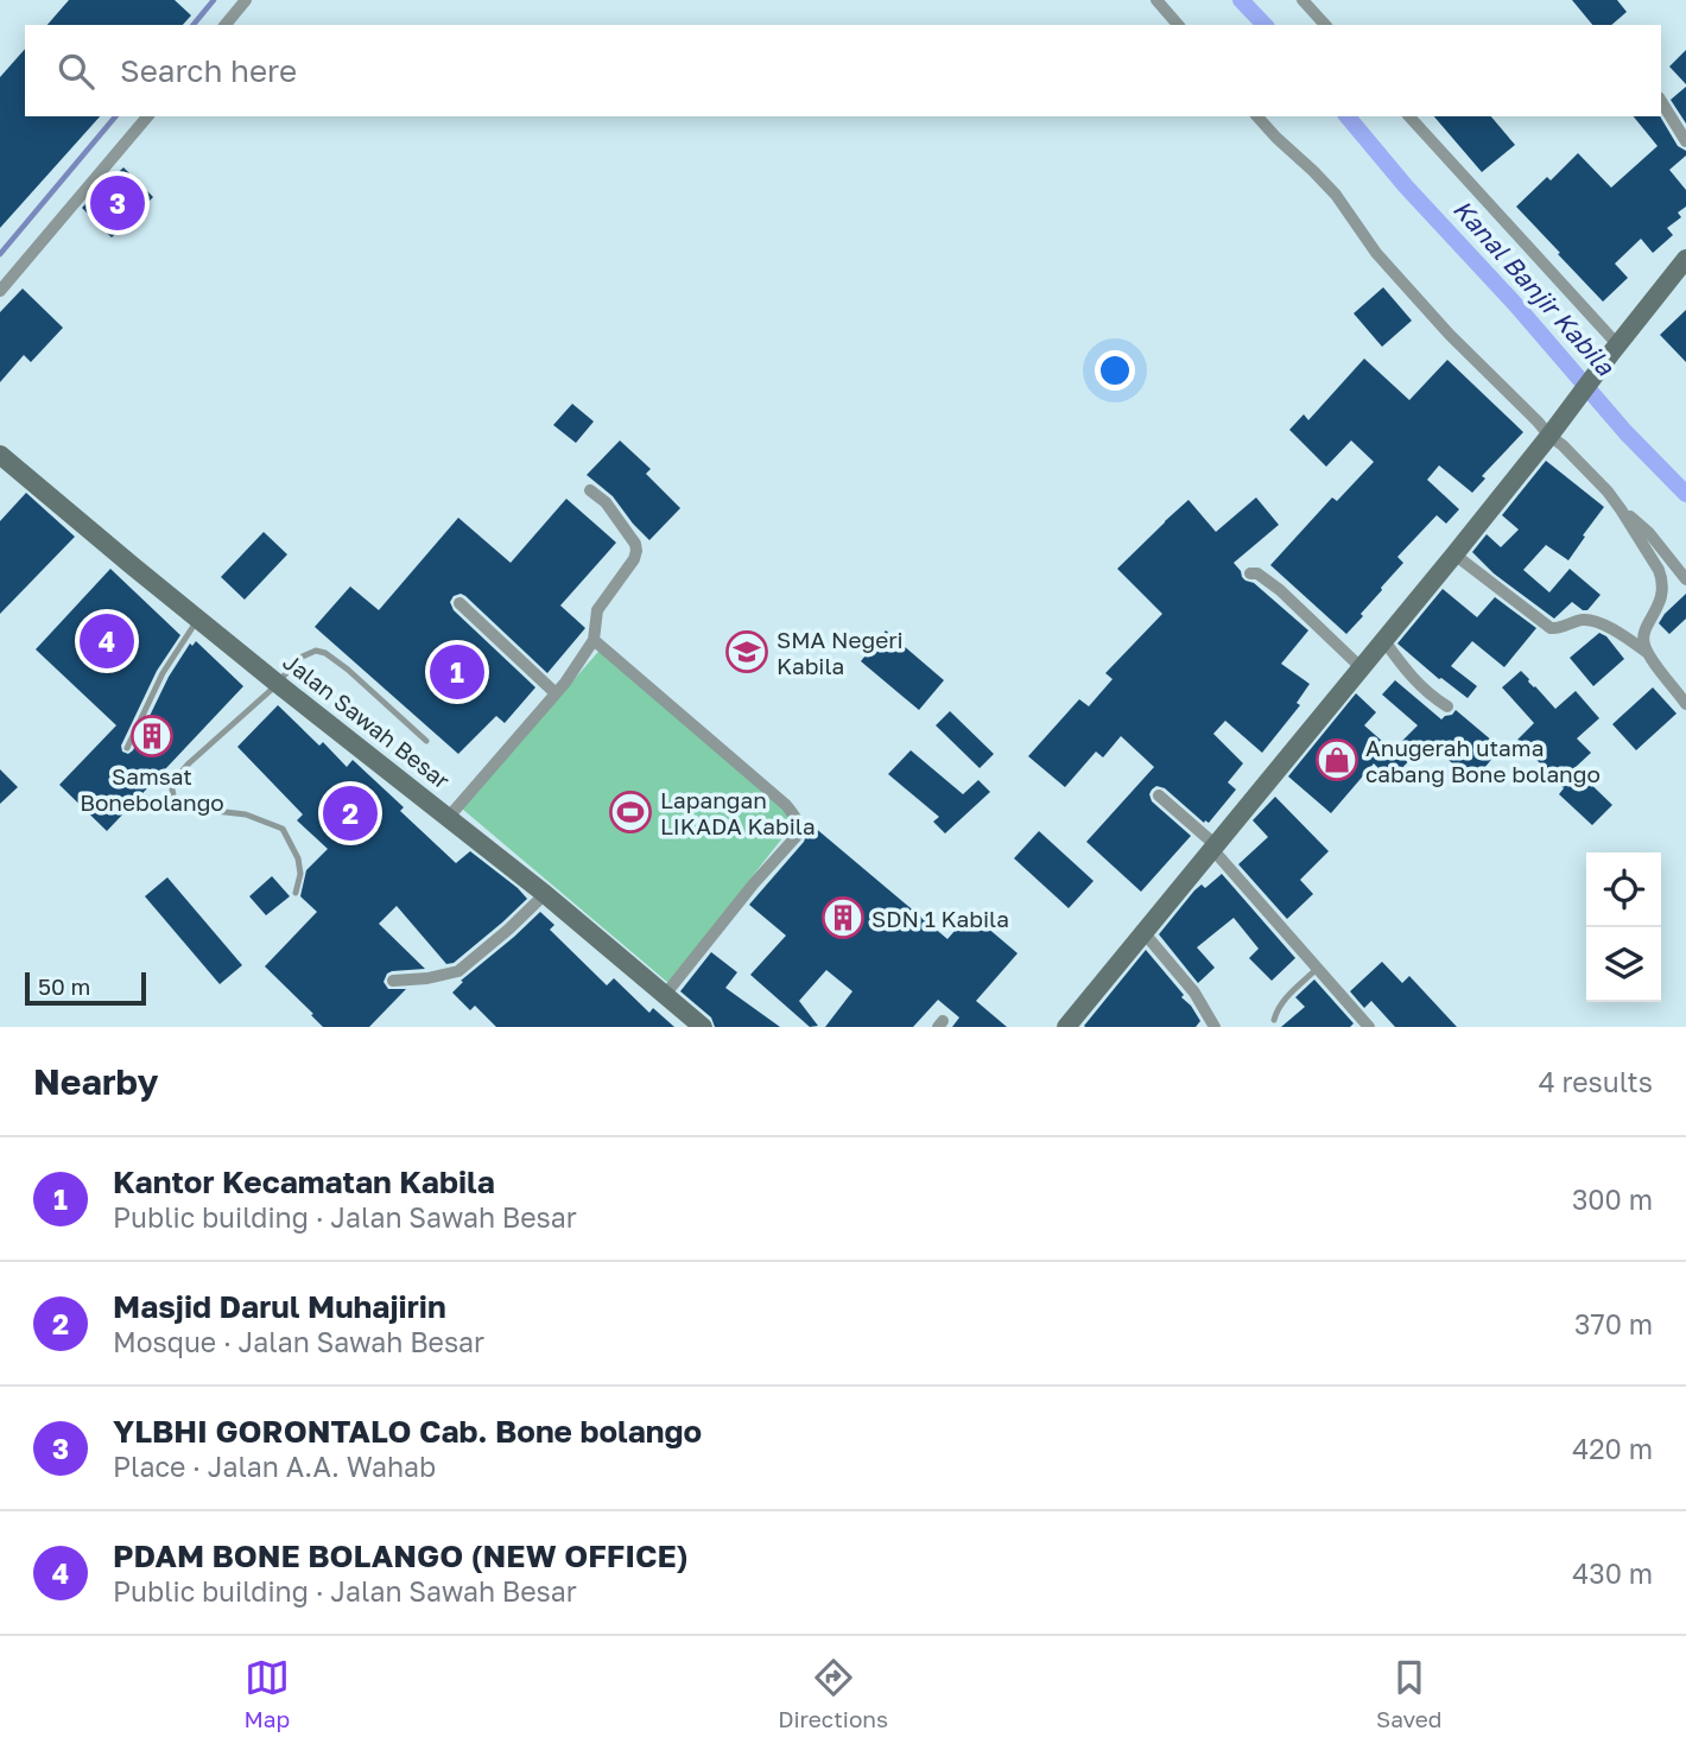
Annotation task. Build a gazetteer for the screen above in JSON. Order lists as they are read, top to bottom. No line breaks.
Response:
{"streets":{"main road":["Jalan Sawah Besar"]},"water":["Kanal Banjir Kabila"],"places":{"school or university":["SMA Negeri Kabila"],"building":["Samsat Bonebolango","SDN 1 Kabila"],"shop":["Anugerah utama cabang Bone bolango"],"sports":["Lapangan LIKADA Kabila"]},"scale_bar":"50 m","page":{"search":"Search here","pins":["3","4","1","2"],"scale":"50 m","heading":["Nearby","4 results"],"list":[{"mark":"1","name":"Kantor Kecamatan Kabila","note":"Public building · Jalan Sawah Besar","value":"300 m"},{"mark":"2","name":"Masjid Darul Muhajirin","note":"Mosque · Jalan Sawah Besar","value":"370 m"},{"mark":"3","name":"YLBHI GORONTALO Cab. Bone bolango","note":"Place · Jalan A.A. Wahab","value":"420 m"},{"mark":"4","name":"PDAM BONE BOLANGO (NEW OFFICE)","note":"Public building · Jalan Sawah Besar","value":"430 m"}],"nav":["Map","Directions","Saved"]}}
